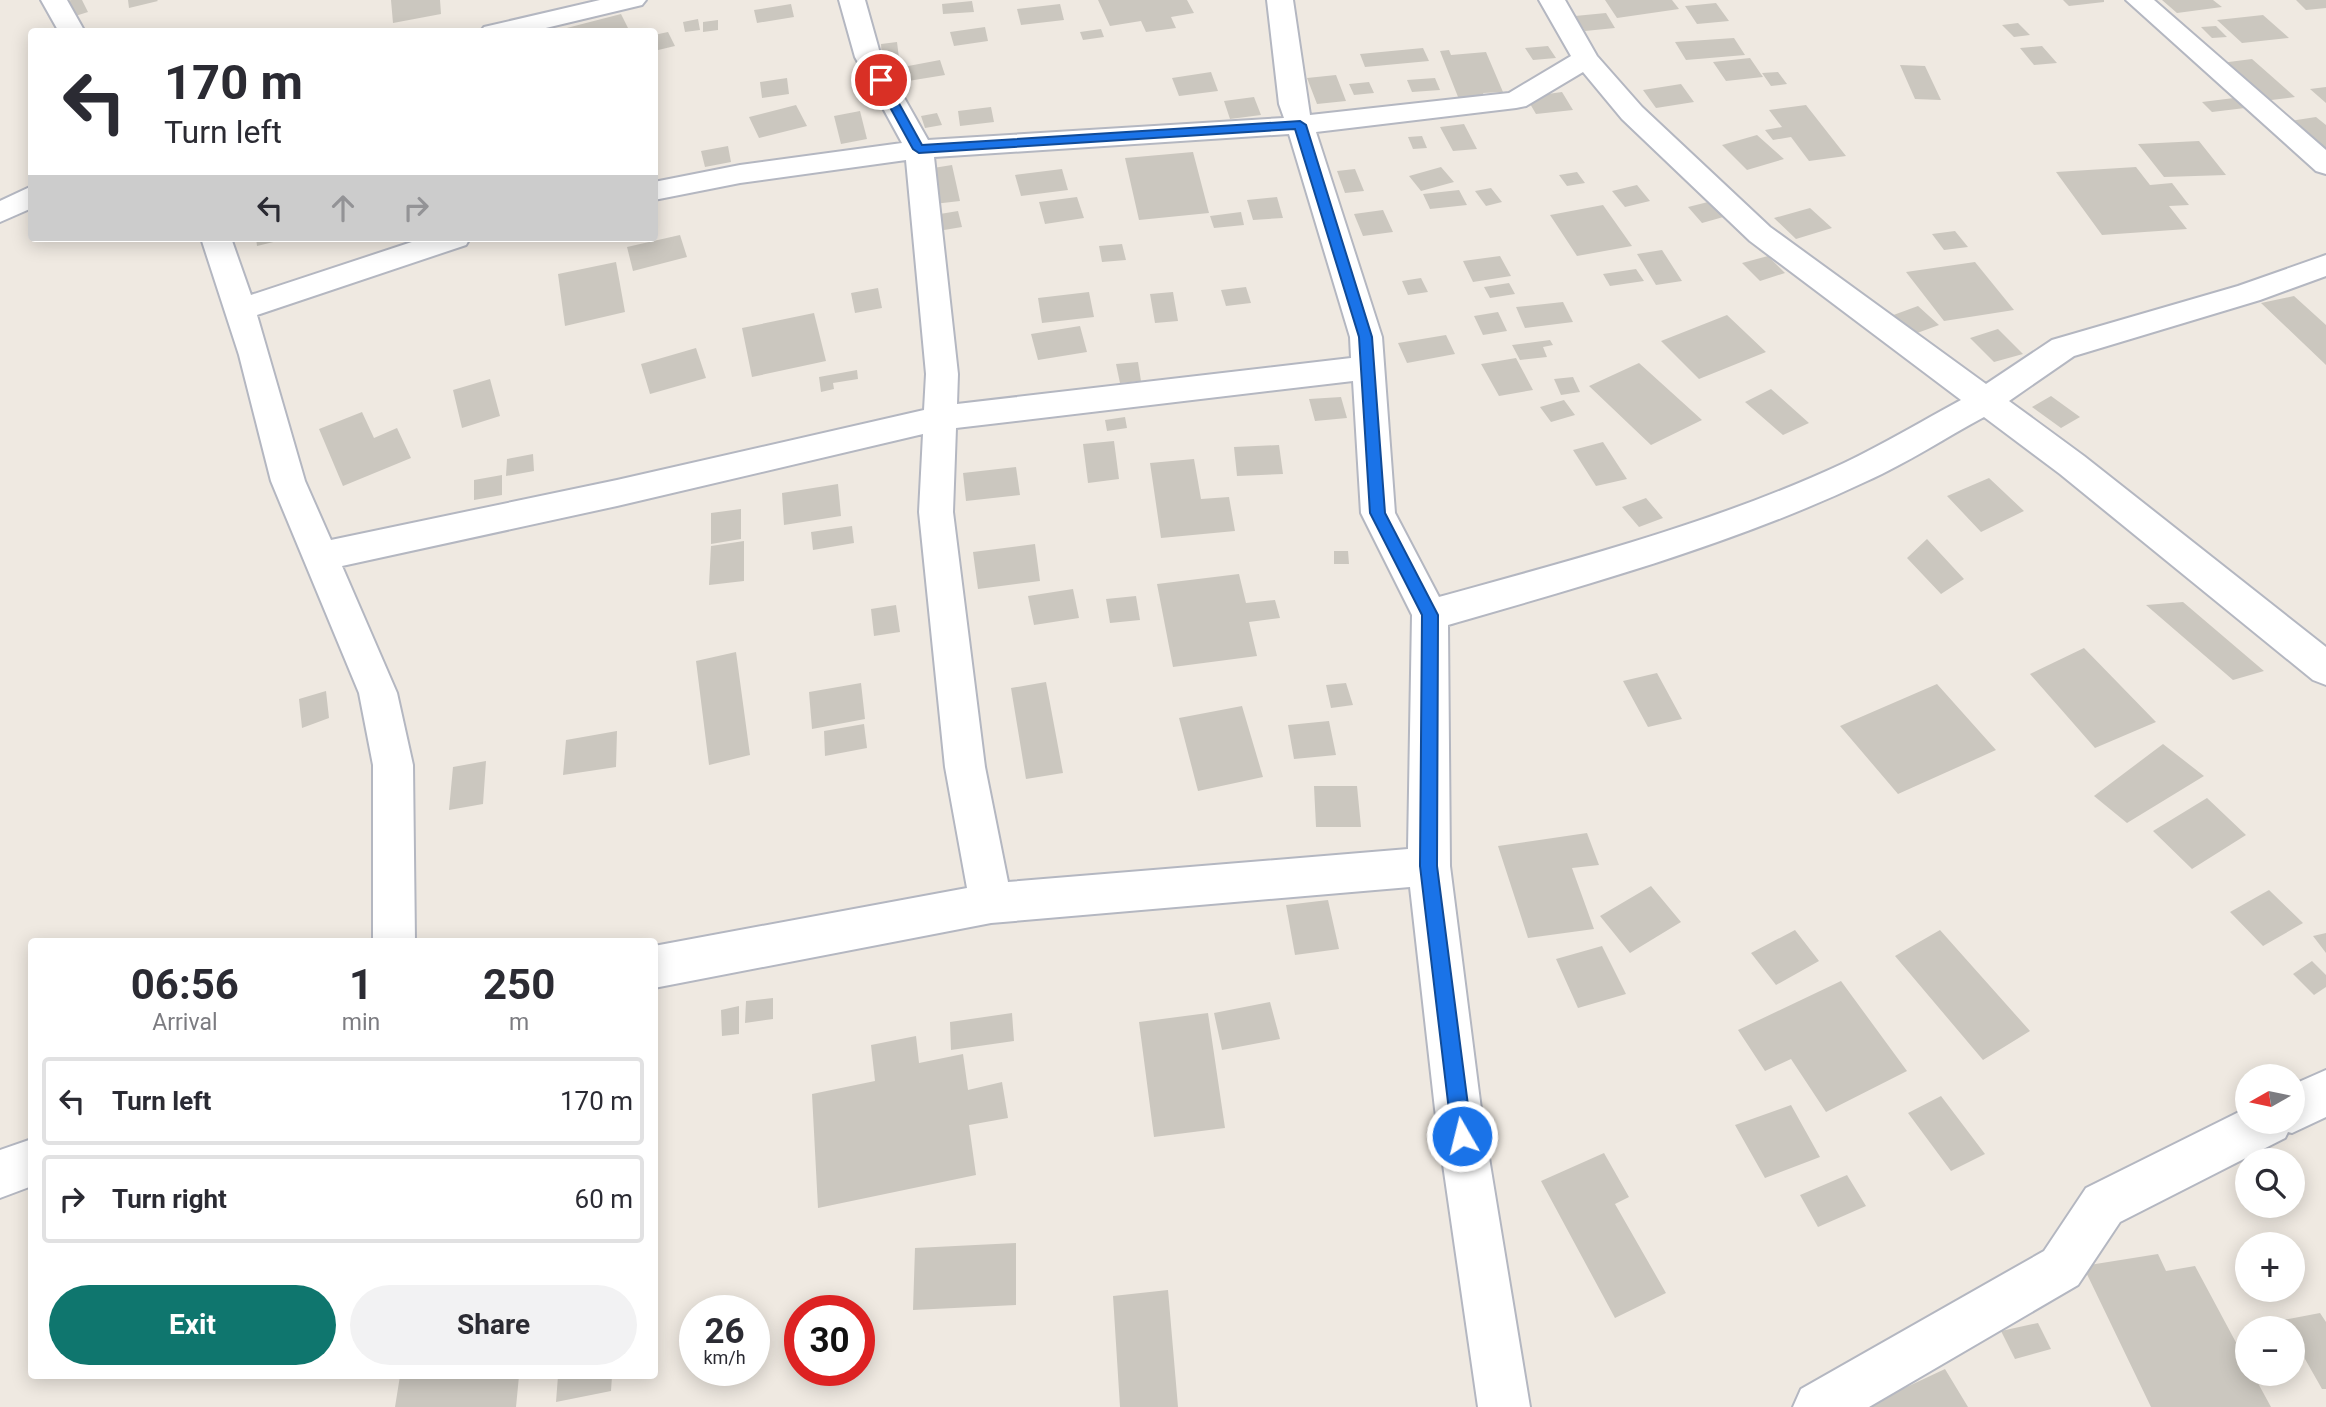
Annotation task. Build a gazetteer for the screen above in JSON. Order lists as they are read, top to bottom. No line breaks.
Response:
{"north":"left","page":{"turn":["170 m","Turn left"],"eta":["06:56","Arrival","1","min","250","m"],"list":[{"name":"Turn left","value":"170 m"},{"name":"Turn right","value":"60 m"}],"map_buttons":["+","−"],"buttons":["Exit","Share"],"speed":"26 km/h","limit":"30"}}
